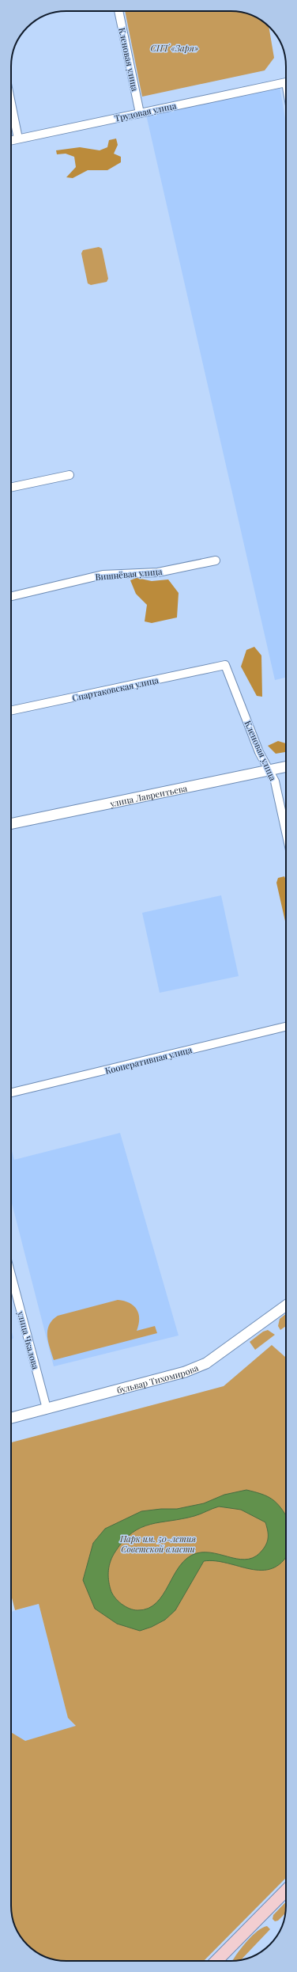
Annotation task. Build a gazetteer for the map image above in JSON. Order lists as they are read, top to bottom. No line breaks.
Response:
{"streets":{"street":["Кленовая улица","Трудовая улица","Вишнёвая улица","Спартаковская улица","улица Лаврентьева","Кооперативная улица","улица Чкалова","бульвар Тихомирова"]},"crossings":[["Кленовая улица","Трудовая улица"],["Кленовая улица","Спартаковская улица"],["Кленовая улица","улица Лаврентьева"],["улица Чкалова","бульвар Тихомирова"]],"parks":["СНТ «Заря»","Парк им. 50-летия Советской власти"]}
